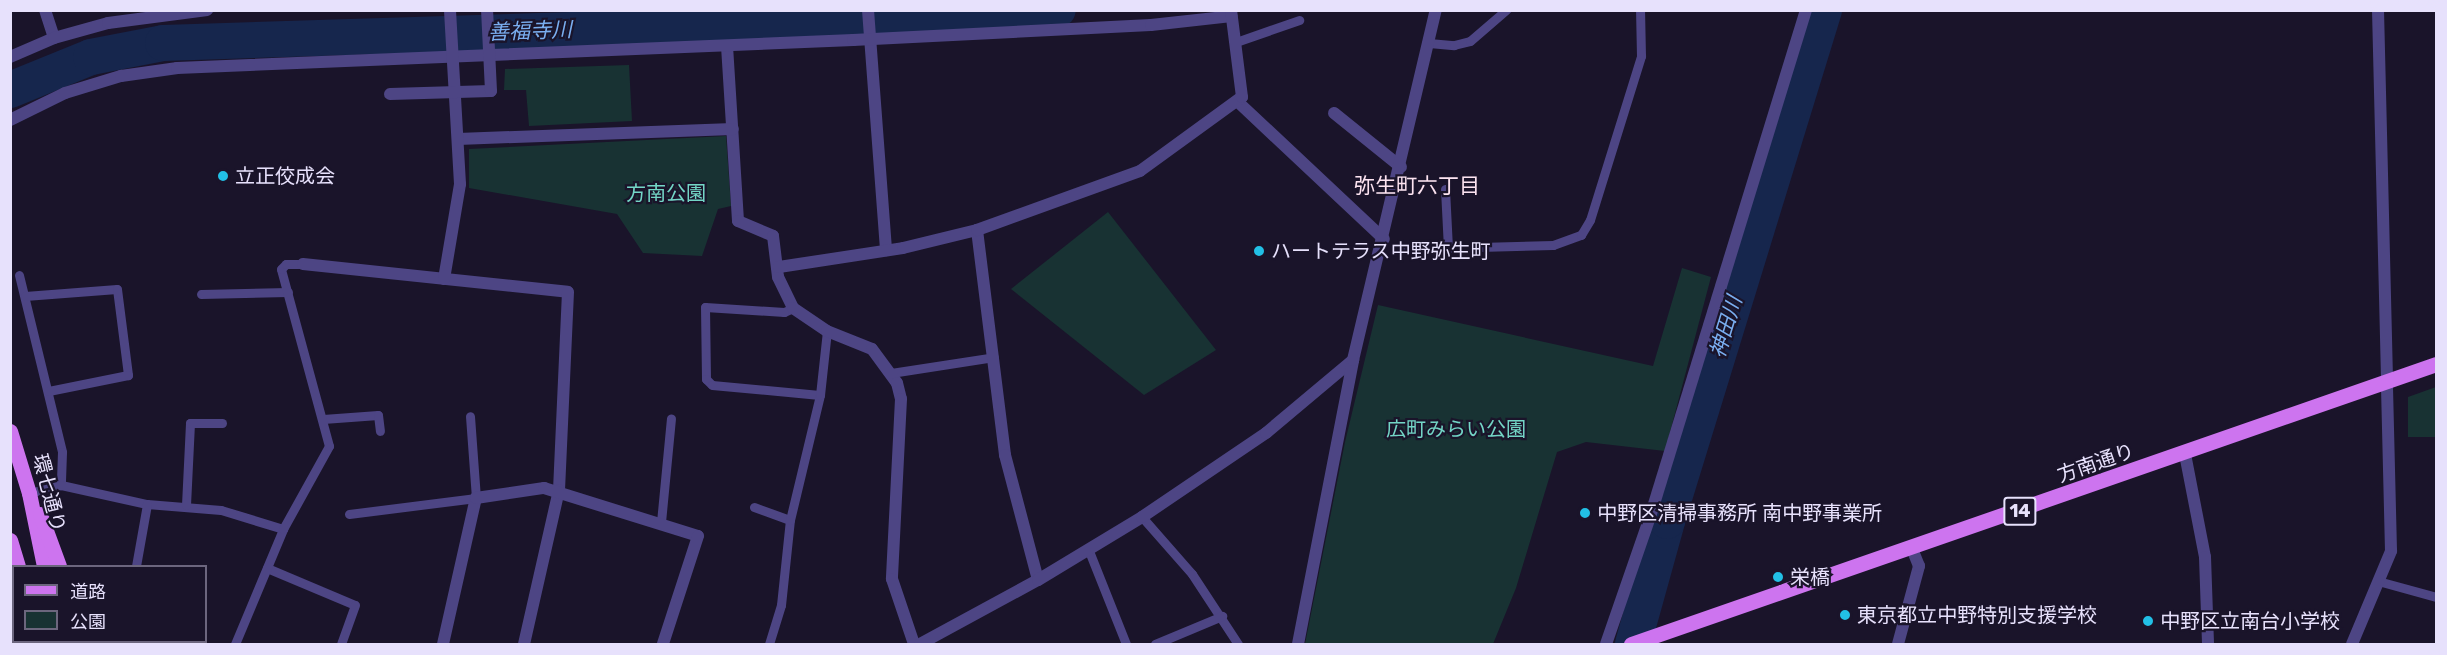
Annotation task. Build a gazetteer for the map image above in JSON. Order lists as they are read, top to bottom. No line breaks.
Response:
{"streets":{"main road":["方南通り","環七通り","14"]},"districts":["弥生町六丁目"],"water":["善福寺川","神田川"],"parks":["方南公園","広町みらい公園"],"places":["立正佼成会","ハートテラス中野弥生町","中野区清掃事務所 南中野事業所","栄橋","東京都立中野特別支援学校","中野区立南台小学校"],"legend":["道路","公園"]}
